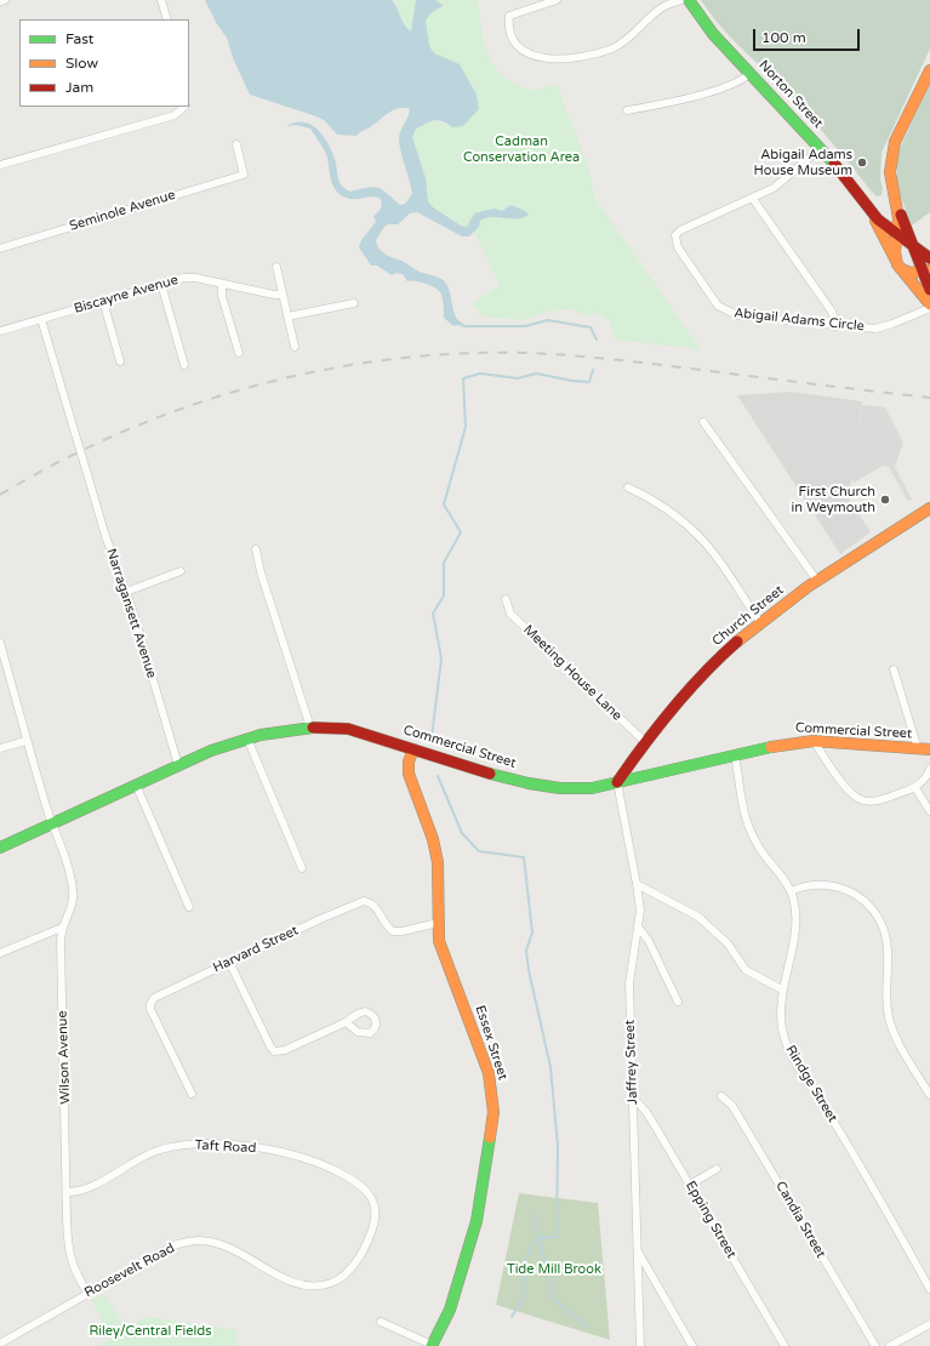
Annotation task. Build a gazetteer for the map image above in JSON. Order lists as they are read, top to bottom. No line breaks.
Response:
{"streets":{"street":["Norton Street","Seminole Avenue","Biscayne Avenue","Abigail Adams Circle","Narragansett Avenue","Church Street","Meeting House Lane","Commercial Street","Harvard Street","Essex Street","Wilson Avenue","Jaffrey Street","Rindge Street","Taft Road","Epping Street","Candia Street","Roosevelt Road"]},"crossings":[["Norton Street","Abigail Adams Circle"],["Biscayne Avenue","Narragansett Avenue"],["Narragansett Avenue","Commercial Street"],["Church Street","Meeting House Lane"],["Church Street","Commercial Street"],["Church Street","Jaffrey Street"],["Commercial Street","Essex Street"],["Commercial Street","Wilson Avenue"],["Commercial Street","Jaffrey Street"],["Commercial Street","Rindge Street"],["Harvard Street","Essex Street"],["Wilson Avenue","Taft Road"],["Wilson Avenue","Roosevelt Road"],["Jaffrey Street","Epping Street"],["Taft Road","Roosevelt Road"]],"parks":["Cadman Conservation Area","Tide Mill Brook","Riley/Central Fields"],"places":["Abigail Adams House Museum","First Church in Weymouth"],"legend":["Fast","Slow","Jam"],"scale_bar":"100 m"}
